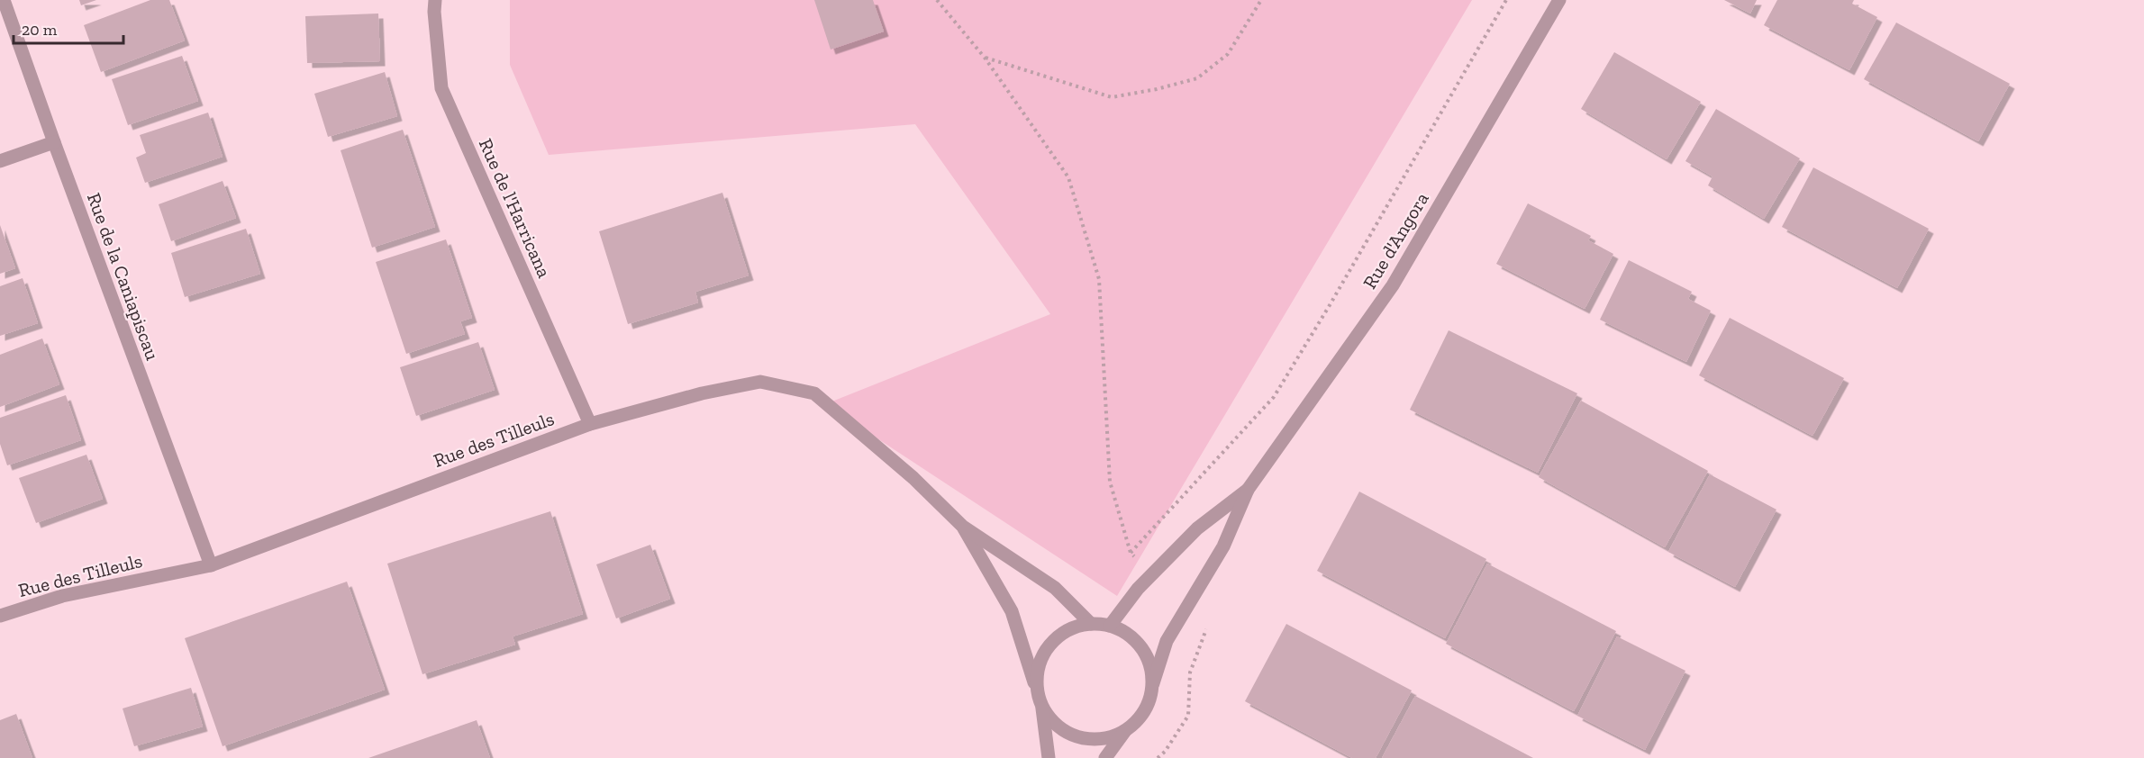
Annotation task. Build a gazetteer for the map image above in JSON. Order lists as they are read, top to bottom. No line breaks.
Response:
{"streets":{"street":["Rue de l'Harricana","Rue d'Angora","Rue de la Caniapiscau","Rue des Tilleuls"]},"crossings":[["Rue de l'Harricana","Rue des Tilleuls"],["Rue d'Angora","Rue des Tilleuls"],["Rue de la Caniapiscau","Rue des Tilleuls"]],"scale_bar":"20 m"}
